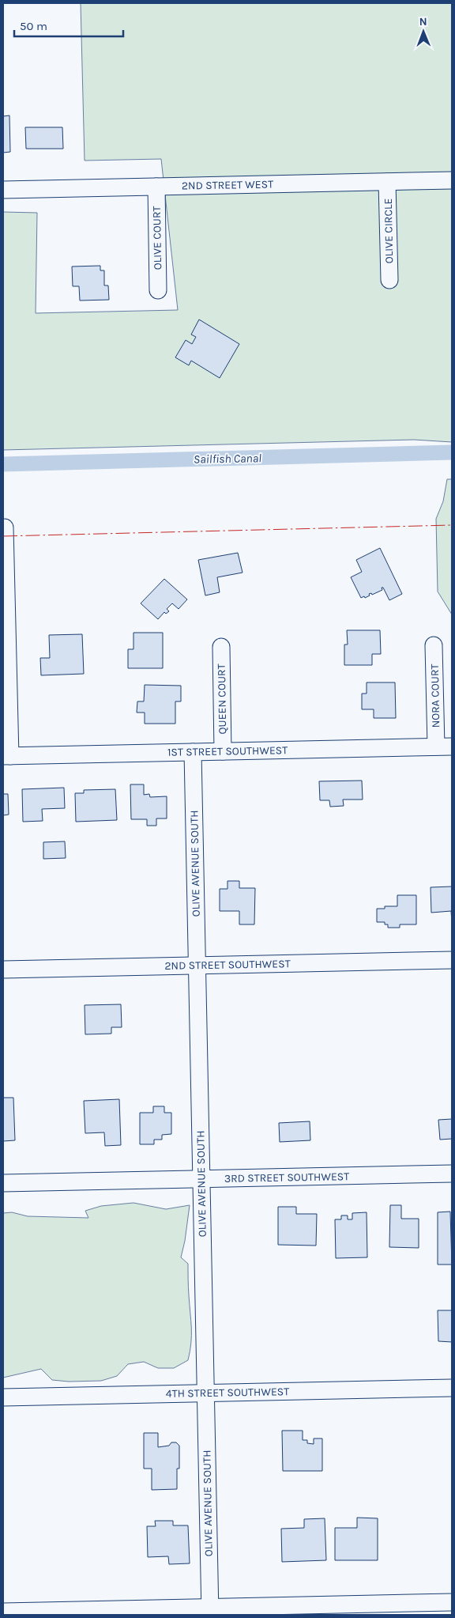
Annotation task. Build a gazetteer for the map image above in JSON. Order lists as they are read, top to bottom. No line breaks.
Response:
{"streets":{"street":["2ND STREET WEST","OLIVE CIRCLE","OLIVE COURT","NORA COURT","QUEEN COURT","1ST STREET SOUTHWEST","OLIVE AVENUE SOUTH","2ND STREET SOUTHWEST","3RD STREET SOUTHWEST","4TH STREET SOUTHWEST"]},"crossings":[["2ND STREET WEST","OLIVE CIRCLE"],["2ND STREET WEST","OLIVE COURT"],["NORA COURT","1ST STREET SOUTHWEST"],["QUEEN COURT","1ST STREET SOUTHWEST"],["1ST STREET SOUTHWEST","OLIVE AVENUE SOUTH"],["OLIVE AVENUE SOUTH","2ND STREET SOUTHWEST"],["OLIVE AVENUE SOUTH","3RD STREET SOUTHWEST"],["OLIVE AVENUE SOUTH","4TH STREET SOUTHWEST"]],"water":["Sailfish Canal"],"scale_bar":"50 m","north":"top"}
